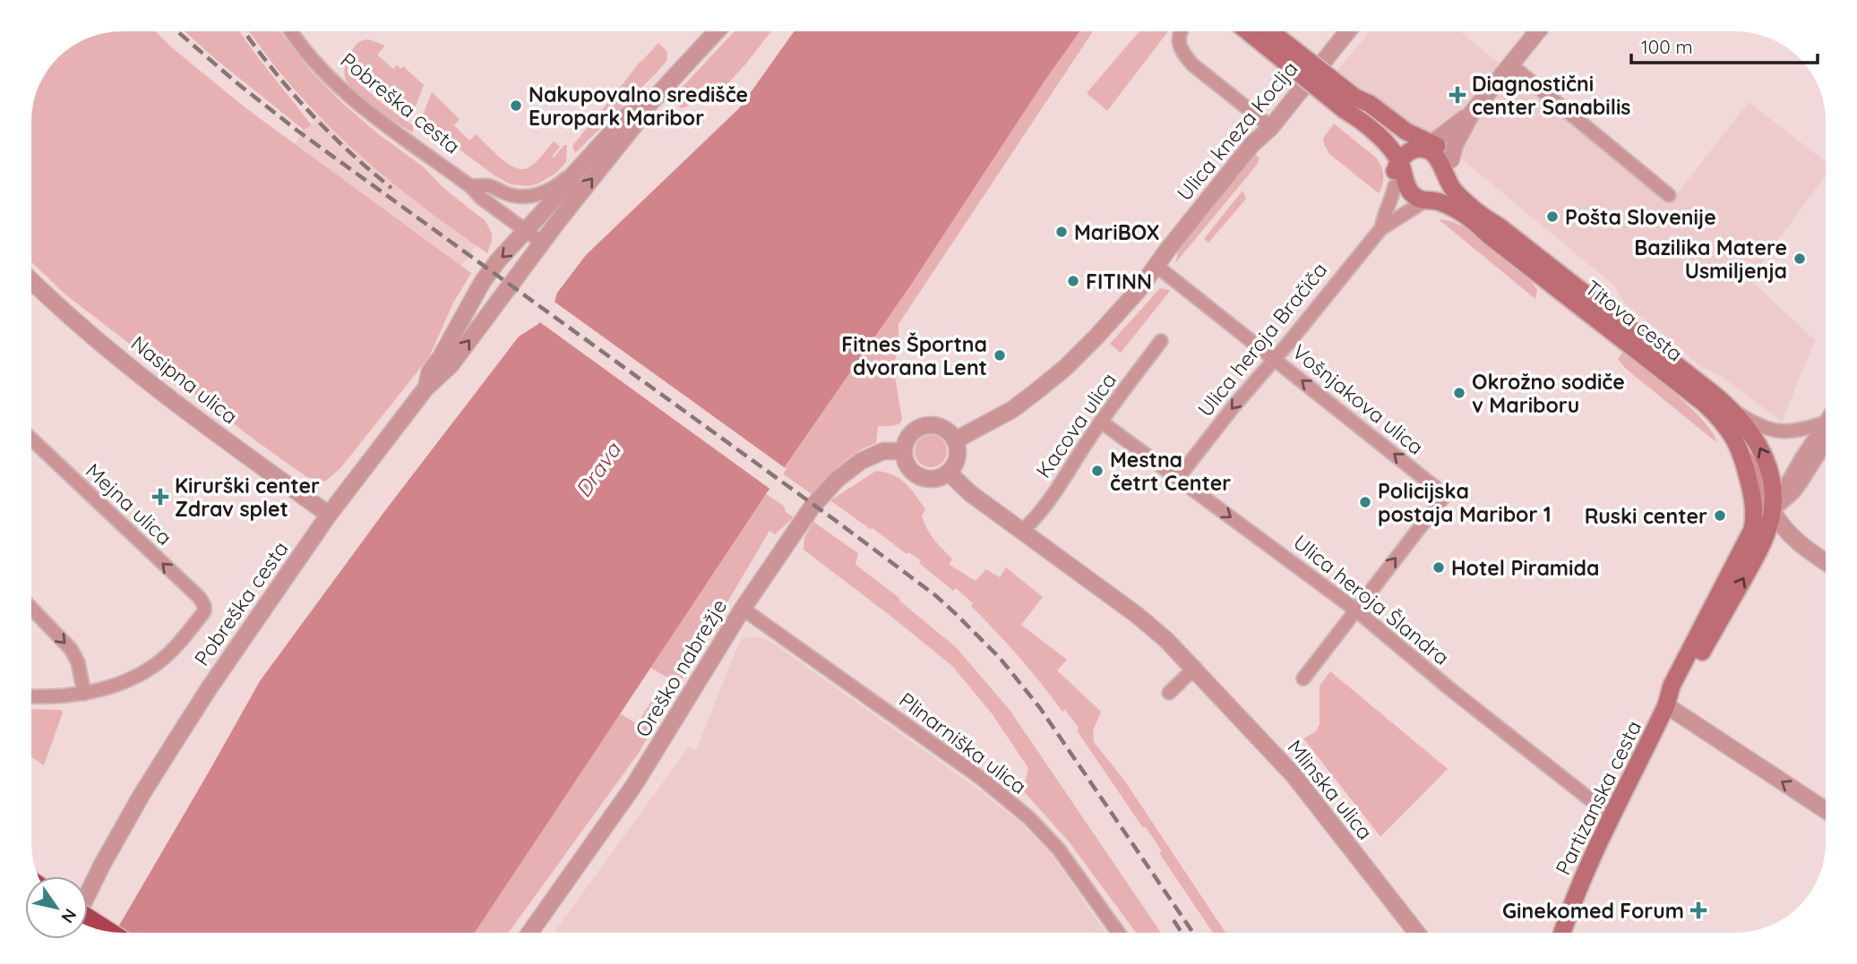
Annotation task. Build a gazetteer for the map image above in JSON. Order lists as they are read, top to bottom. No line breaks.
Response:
{"streets":{"main road":["Titova cesta","Partizanska cesta"],"street":["Pobreška cesta","Ulica kneza Koclja","Ulica heroja Bračiča","Nasipna ulica","Vošnjakova ulica","Kacova ulica","Mejna ulica","Ulica heroja Šlandra","Oreško nabrežje","Plinarniška ulica","Mlinska ulica"]},"crossings":[["Pobreška cesta","Nasipna ulica"],["Ulica kneza Koclja","Vošnjakova ulica"],["Ulica kneza Koclja","Oreško nabrežje"],["Ulica kneza Koclja","Mlinska ulica"],["Titova cesta","Partizanska cesta"],["Ulica heroja Bračiča","Vošnjakova ulica"],["Ulica heroja Bračiča","Ulica heroja Šlandra"],["Vošnjakova ulica","Ulica heroja Šlandra"],["Kacova ulica","Ulica heroja Šlandra"],["Kacova ulica","Mlinska ulica"],["Ulica heroja Šlandra","Partizanska cesta"],["Oreško nabrežje","Plinarniška ulica"],["Oreško nabrežje","Mlinska ulica"]],"one_way":["Ulica heroja Bračiča"],"water":["Drava"],"places":{"health":["Diagnostični center Sanabilis","Kirurški center Zdrav splet","Ginekomed Forum"],"other":["Nakupovalno središče Europark Maribor","Pošta Slovenije","MariBOX","Bazilika Matere Usmiljenja","FITINN","Fitnes Športna dvorana Lent","Okrožno sodiče v Mariboru","Mestna četrt Center","Policijska postaja Maribor 1","Ruski center","Hotel Piramida"]},"scale_bar":"100 m","north":"bottom right"}
